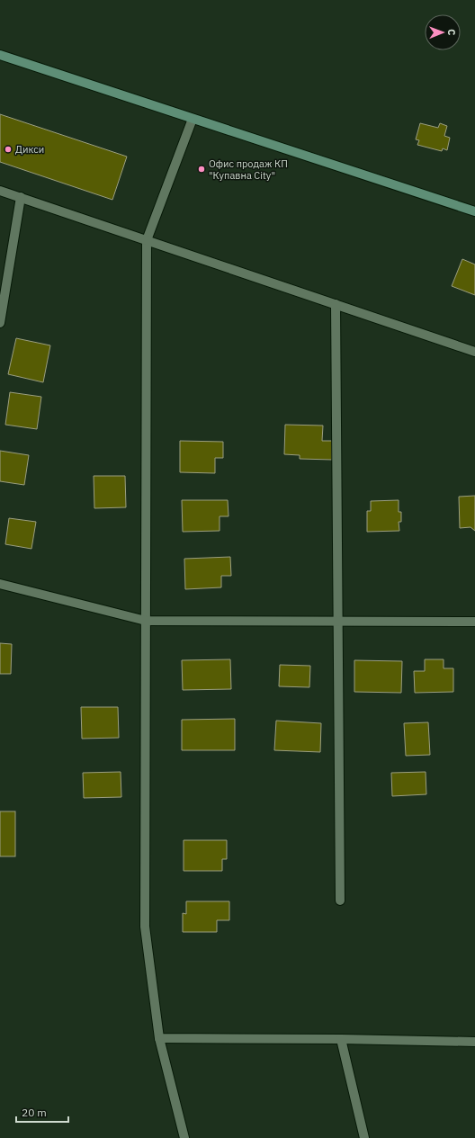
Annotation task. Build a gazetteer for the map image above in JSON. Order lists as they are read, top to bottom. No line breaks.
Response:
{"places":["Дикси","Офис продаж КП \"Купавна City\""],"scale_bar":"20 m","north":"right"}
